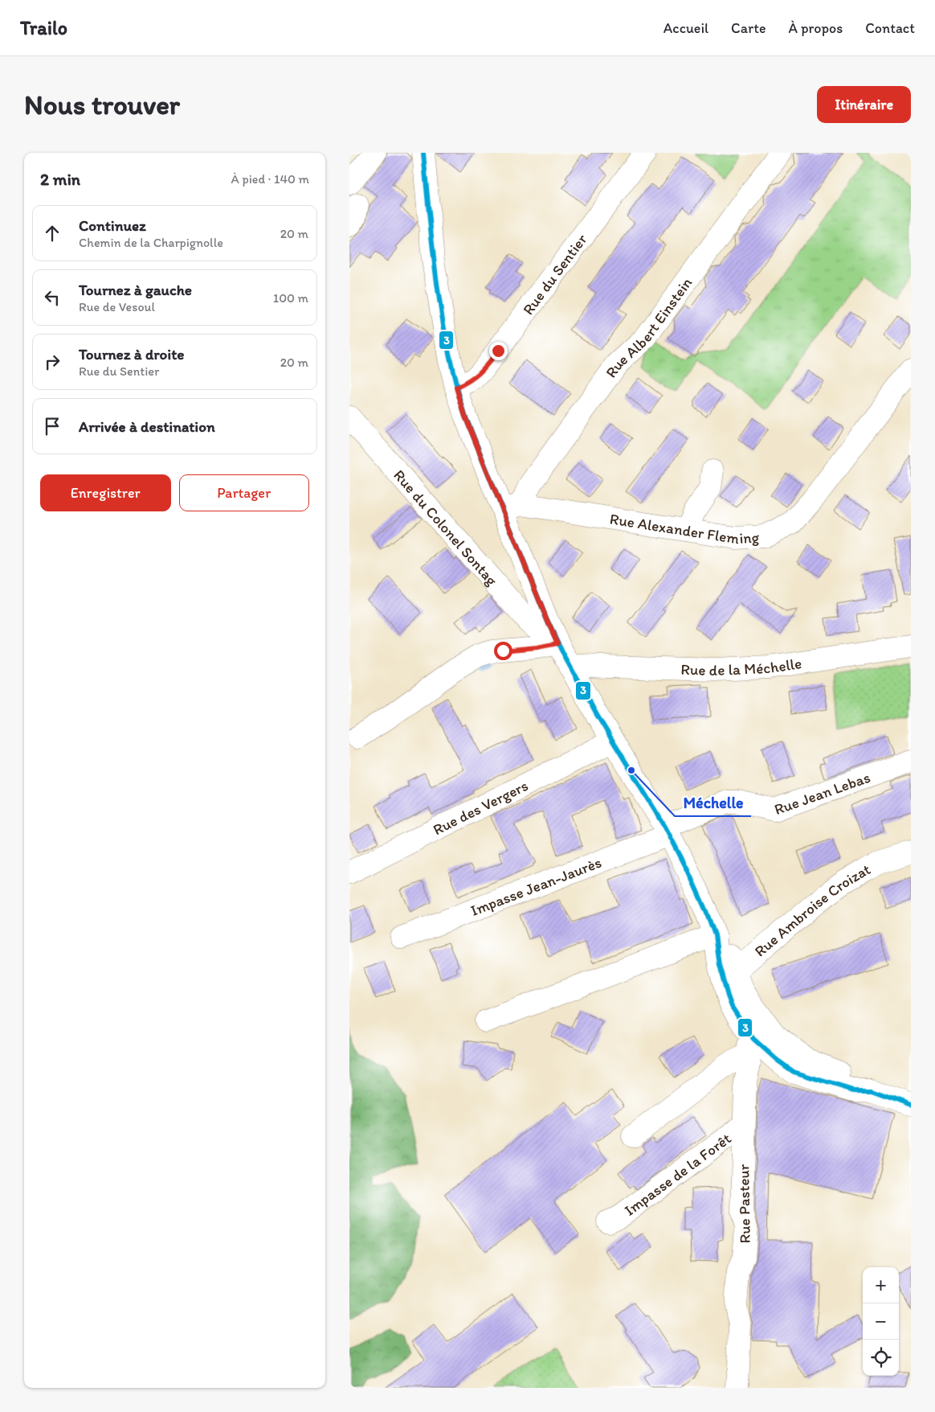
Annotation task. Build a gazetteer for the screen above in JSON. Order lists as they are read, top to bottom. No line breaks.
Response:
{"streets":{"street":["Rue du Sentier","Rue Albert Einstein","Rue Alexander Fleming","Rue du Colonel Sontag","Rue de la Méchelle","Rue Jean Lebas","Rue des Vergers","Impasse Jean-Jaurès","Rue Ambroise Croizat","Impasse de la Forêt","Rue Pasteur"]},"crossings":[["Rue Albert Einstein","Rue Alexander Fleming"],["Rue Jean Lebas","Impasse Jean-Jaurès"],["Impasse de la Forêt","Rue Pasteur"]],"places":["Méchelle"],"lines":["transit line 3"],"page":{"header":"Trailo","nav":["Accueil","Carte","À propos","Contact"],"buttons":["Itinéraire",["Enregistrer","Partager"]],"title":"Nous trouver","heading":["2 min","À pied · 140 m"],"list":[["Continuez","Chemin de la Charpignolle","20 m"],["Tournez à gauche","Rue de Vesoul","100 m"],["Tournez à droite","Rue du Sentier","20 m"],"Arrivée à destination"],"map_buttons":["+","−"]}}
